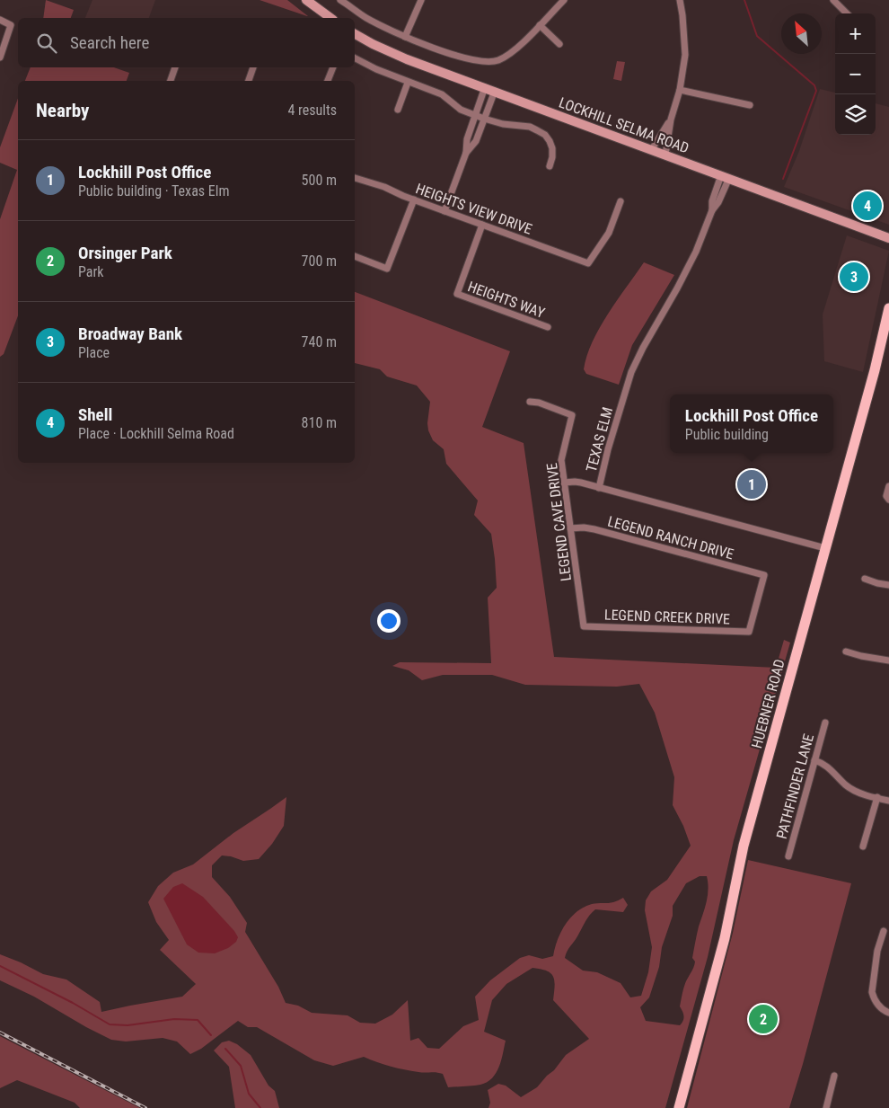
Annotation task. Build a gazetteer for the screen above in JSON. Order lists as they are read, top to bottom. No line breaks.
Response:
{"streets":{"main road":["LOCKHILL SELMA ROAD","HUEBNER ROAD"],"street":["HEIGHTS VIEW DRIVE","HEIGHTS WAY","TEXAS ELM","LEGEND CAVE DRIVE","LEGEND RANCH DRIVE","LEGEND CREEK DRIVE","PATHFINDER LANE"]},"crossings":[["LOCKHILL SELMA ROAD","TEXAS ELM"],["HEIGHTS VIEW DRIVE","HEIGHTS WAY"],["TEXAS ELM","HUEBNER ROAD"],["LEGEND CAVE DRIVE","LEGEND RANCH DRIVE"],["LEGEND CAVE DRIVE","LEGEND CREEK DRIVE"],["LEGEND RANCH DRIVE","LEGEND CREEK DRIVE"]],"north":"top left","page":{"map_buttons":["+","−"],"search":"Search here","heading":["Nearby","4 results"],"list":[{"mark":"1","name":"Lockhill Post Office","note":"Public building · Texas Elm","value":"500 m"},{"mark":"2","name":"Orsinger Park","note":"Park","value":"700 m"},{"mark":"3","name":"Broadway Bank","note":"Place","value":"740 m"},{"mark":"4","name":"Shell","note":"Place · Lockhill Selma Road","value":"810 m"}],"pins":["4","3","1","2"],"popup":["Lockhill Post Office","Public building"]}}
